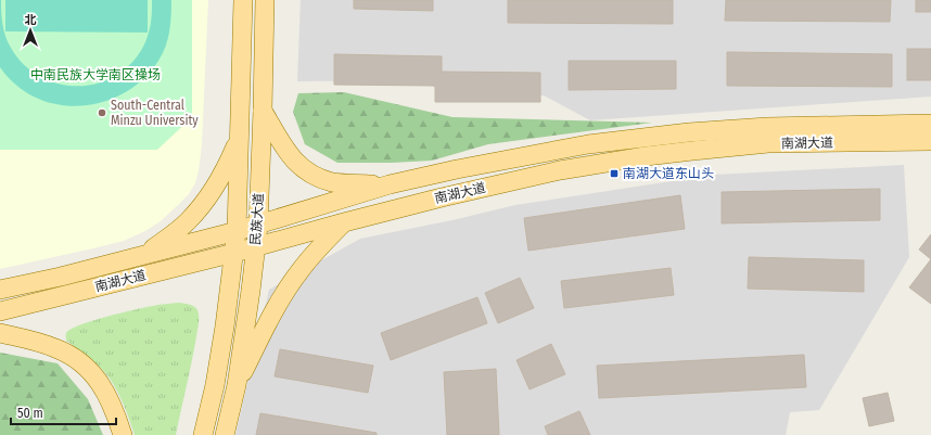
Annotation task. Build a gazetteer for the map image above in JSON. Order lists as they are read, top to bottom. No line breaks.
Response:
{"streets":{"main road":["南湖大道","民族大道"]},"crossings":[["南湖大道","民族大道"]],"parks":["中南民族大学南区操场"],"places":{"other":["South-Central Minzu University"],"transit":["南湖大道东山头"]},"scale_bar":"50 m","north":"top"}
